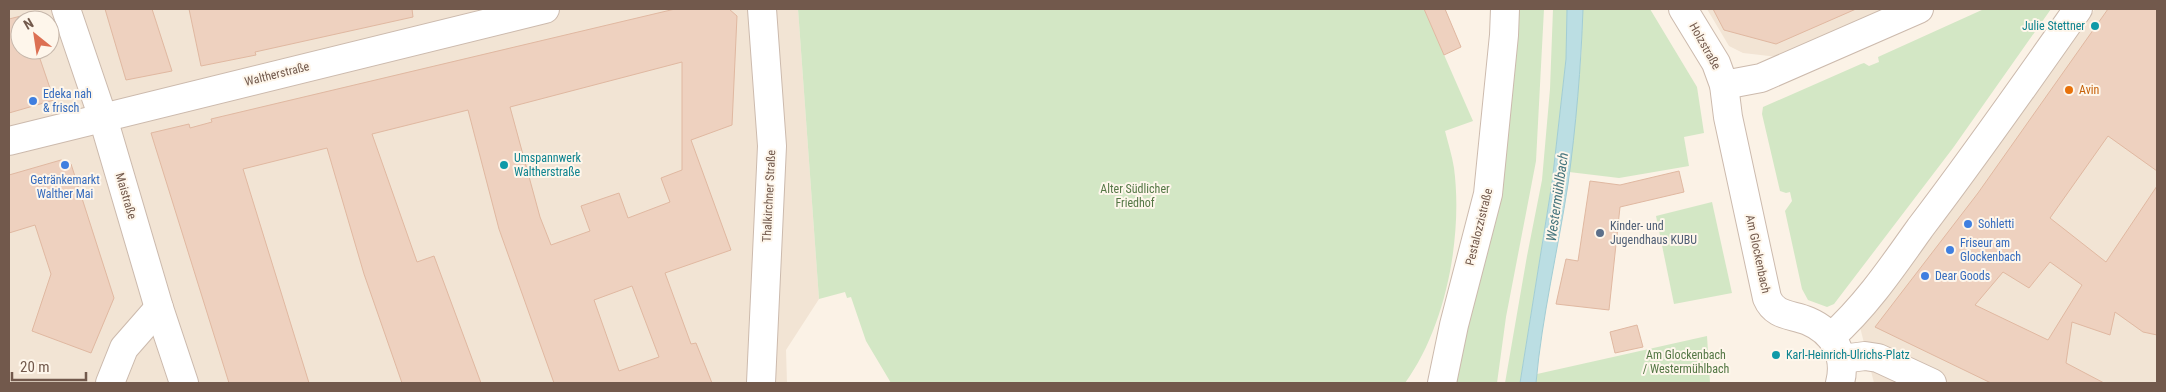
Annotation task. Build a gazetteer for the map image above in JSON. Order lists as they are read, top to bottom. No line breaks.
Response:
{"streets":{"street":["Holzstraße","Waltherstraße","Maistraße","Thalkirchner Straße","Pestalozzistraße","Am Glockenbach"]},"crossings":[["Holzstraße","Am Glockenbach"],["Waltherstraße","Maistraße"]],"water":["Westermühlbach"],"parks":["Alter Südlicher Friedhof","Am Glockenbach / Westermühlbach"],"places":["Julie Stettner","Avin","Edeka nah & frisch","Getränkemarkt Walther Mai","Umspannwerk Waltherstraße","Sohletti","Kinder- und Jugendhaus KUBU","Friseur am Glockenbach","Dear Goods","Karl-Heinrich-Ulrichs-Platz"],"scale_bar":"20 m","north":"top left"}
